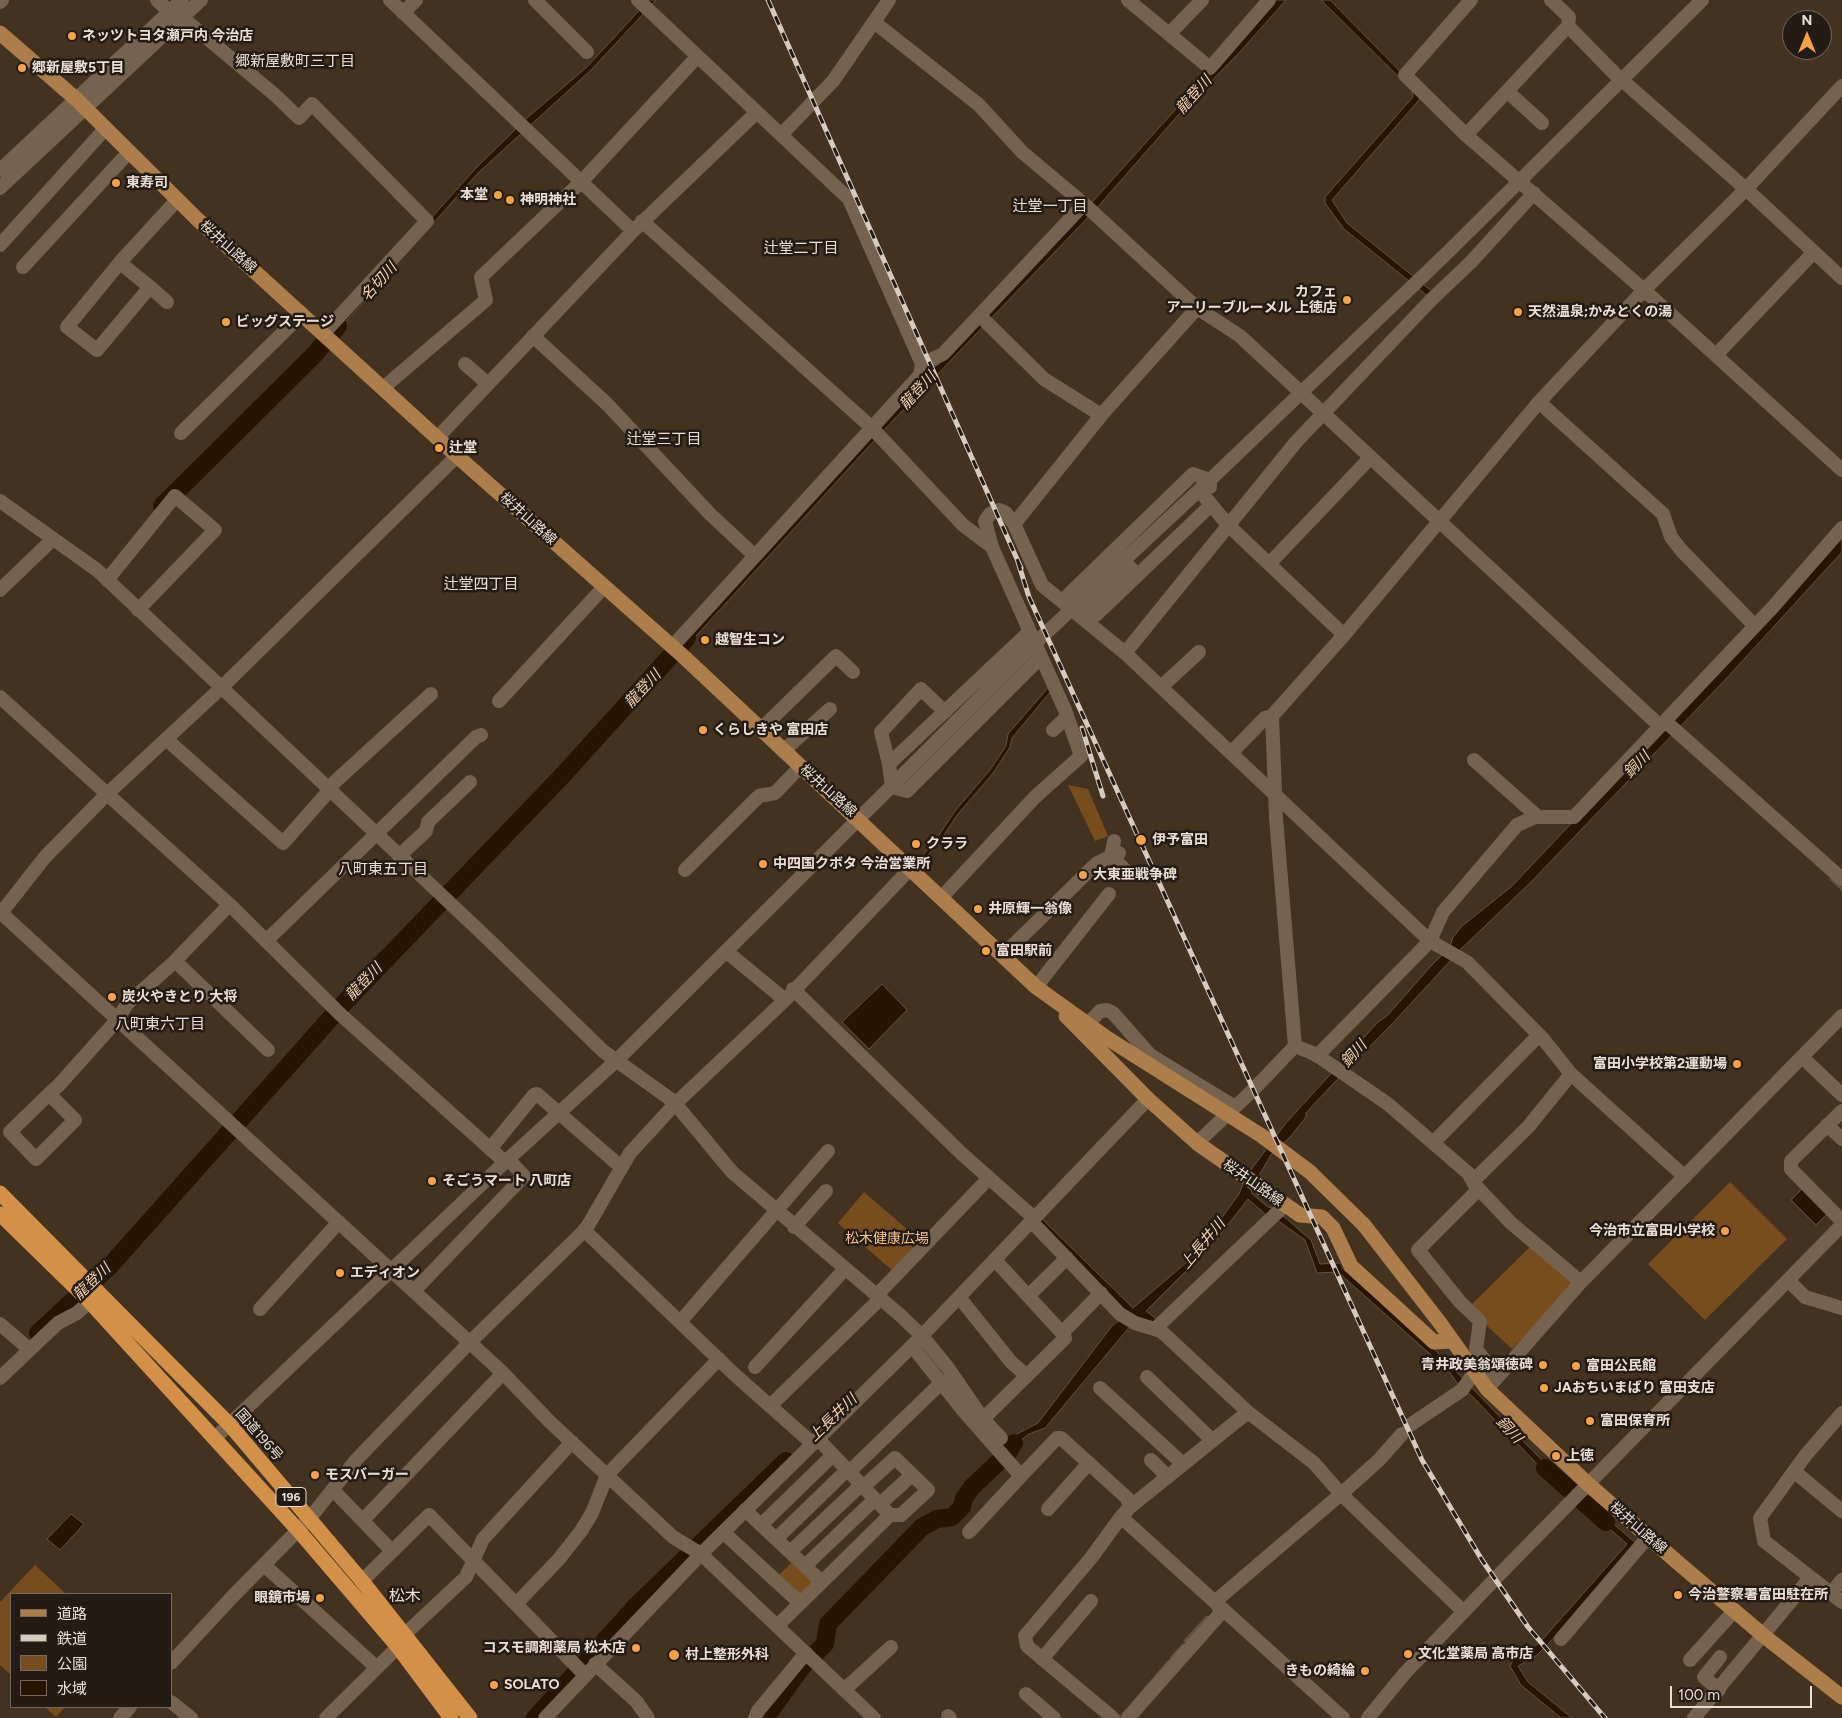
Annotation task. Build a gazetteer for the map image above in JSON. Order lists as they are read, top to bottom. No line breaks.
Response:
{"streets":{"highway":["国道196号","196"],"main road":["桜井山路線"]},"districts":["郷新屋敷町三丁目","辻堂一丁目","辻堂二丁目","辻堂三丁目","辻堂四丁目","八町東五丁目","八町東六丁目","松木"],"water":["龍登川","名切川","銅川","上長井川"],"parks":["松木健康広場"],"places":["ネッツトヨタ瀬戸内 今治店","郷新屋敷5丁目","東寿司","本堂","神明神社","カフェ アーリーブルーメル 上徳店","天然温泉;かみとくの湯","ビッグステージ","辻堂","越智生コン","くらしきや 富田店","伊予富田","クララ","中四国クボタ 今治営業所","大東亜戦争碑","井原輝一翁像","富田駅前","炭火やきとり 大将","富田小学校第2運動場","そごうマート 八町店","今治市立富田小学校","エディオン","青井政美翁頌徳碑","富田公民館","JAおちいまばり 富田支店","富田保育所","上徳","モスバーガー","今治警察署富田駐在所","眼鏡市場","コスモ調剤薬局 松木店","文化堂薬局 高市店","村上整形外科","きもの綺綸","SOLATO"],"legend":["道路","鉄道","公園","水域"],"scale_bar":"100 m","north":"top"}
